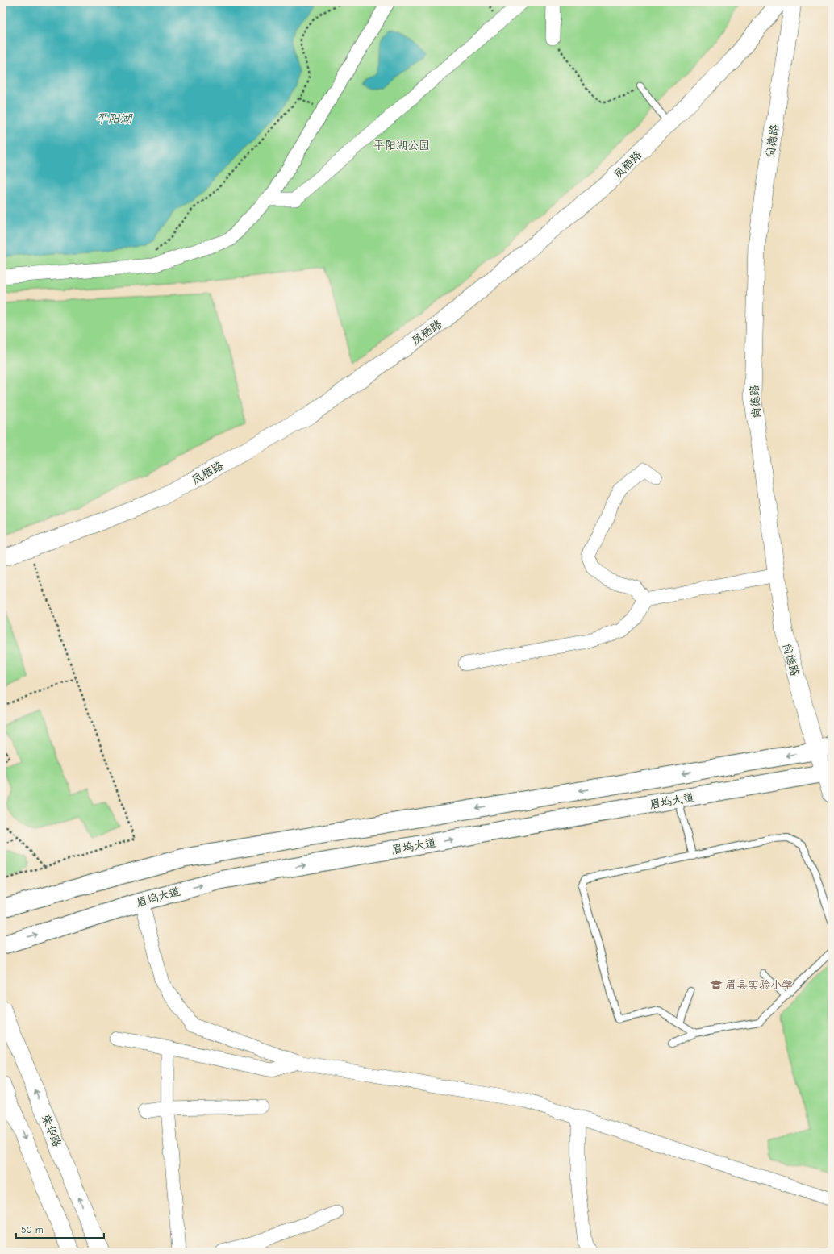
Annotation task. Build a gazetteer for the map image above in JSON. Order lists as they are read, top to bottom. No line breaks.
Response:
{"streets":{"main road":["眉坞大道"],"street":["尚德路","凤栖路","荣华路"]},"crossings":[["尚德路","眉坞大道"]],"water":["平阳湖"],"parks":["平阳湖公园"],"places":{"school or university":["眉县实验小学"]},"scale_bar":"50 m"}
